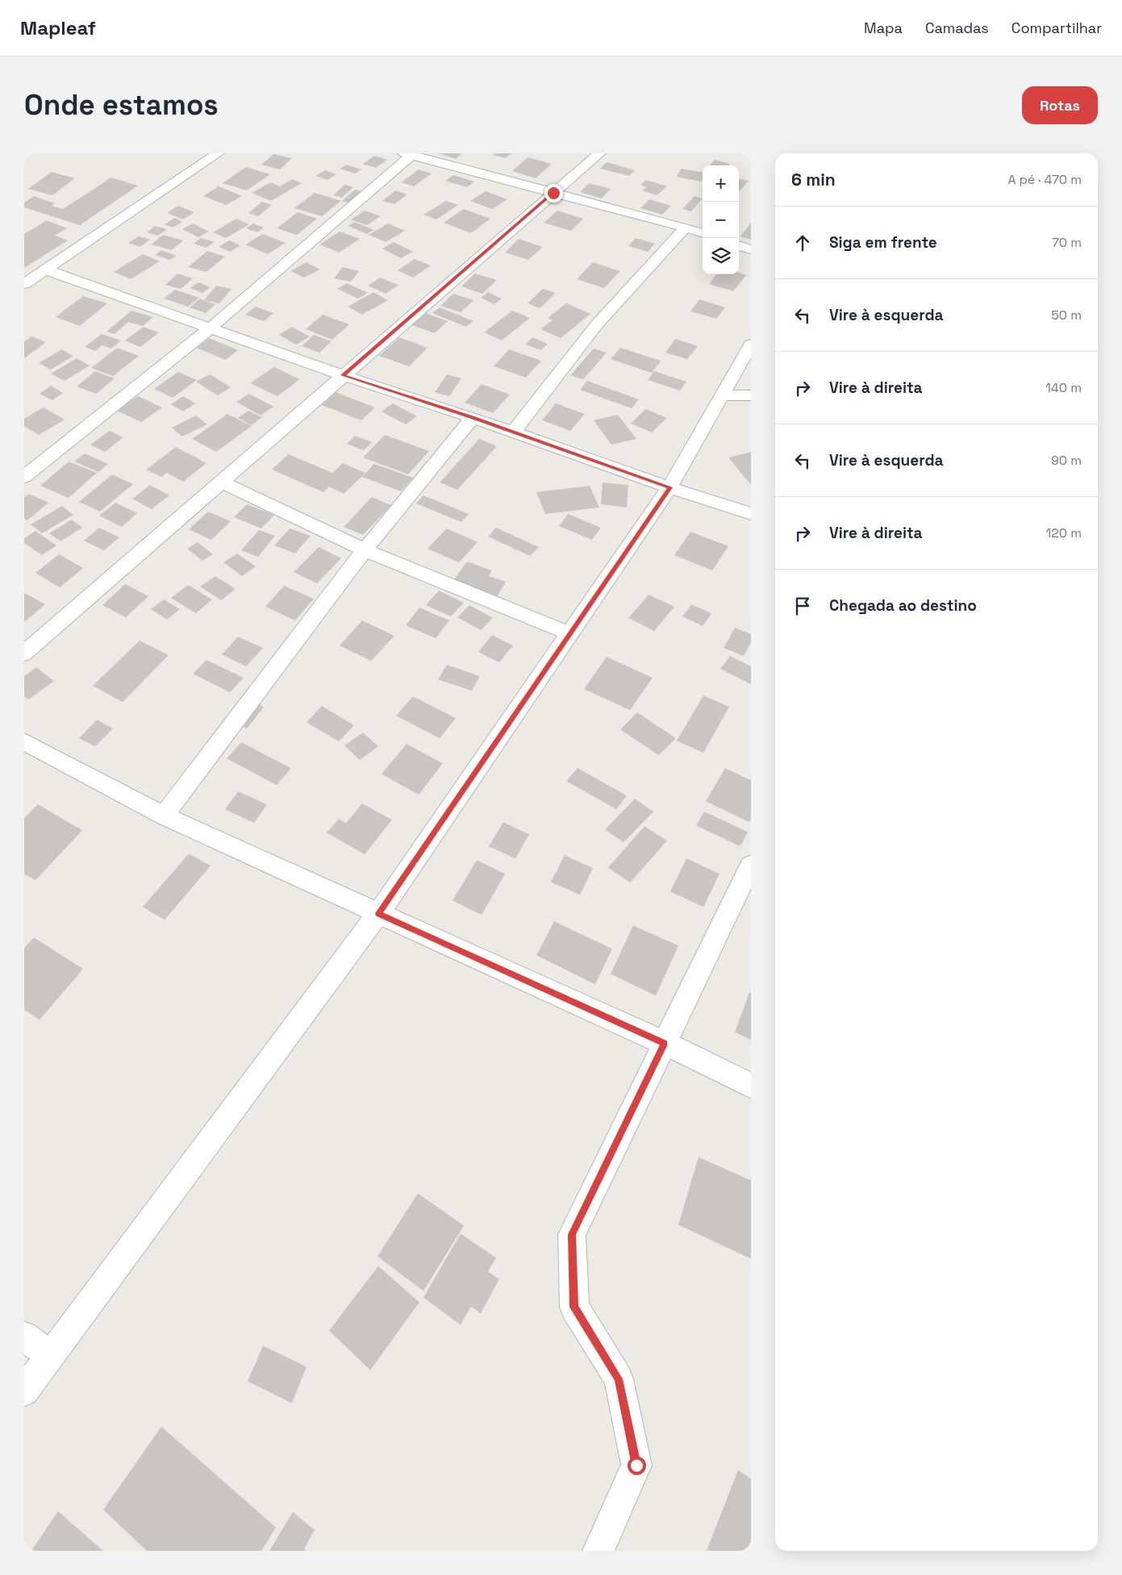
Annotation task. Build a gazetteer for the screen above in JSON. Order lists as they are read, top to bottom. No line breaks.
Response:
{"page":{"header":"Mapleaf","nav":["Mapa","Camadas","Compartilhar"],"buttons":"Rotas","title":"Onde estamos","heading":["6 min","A pé · 470 m"],"map_buttons":["+","−"],"list":[["Siga em frente","70 m"],["Vire à esquerda","50 m"],["Vire à direita","140 m"],["Vire à esquerda","90 m"],["Vire à direita","120 m"],"Chegada ao destino"]}}
